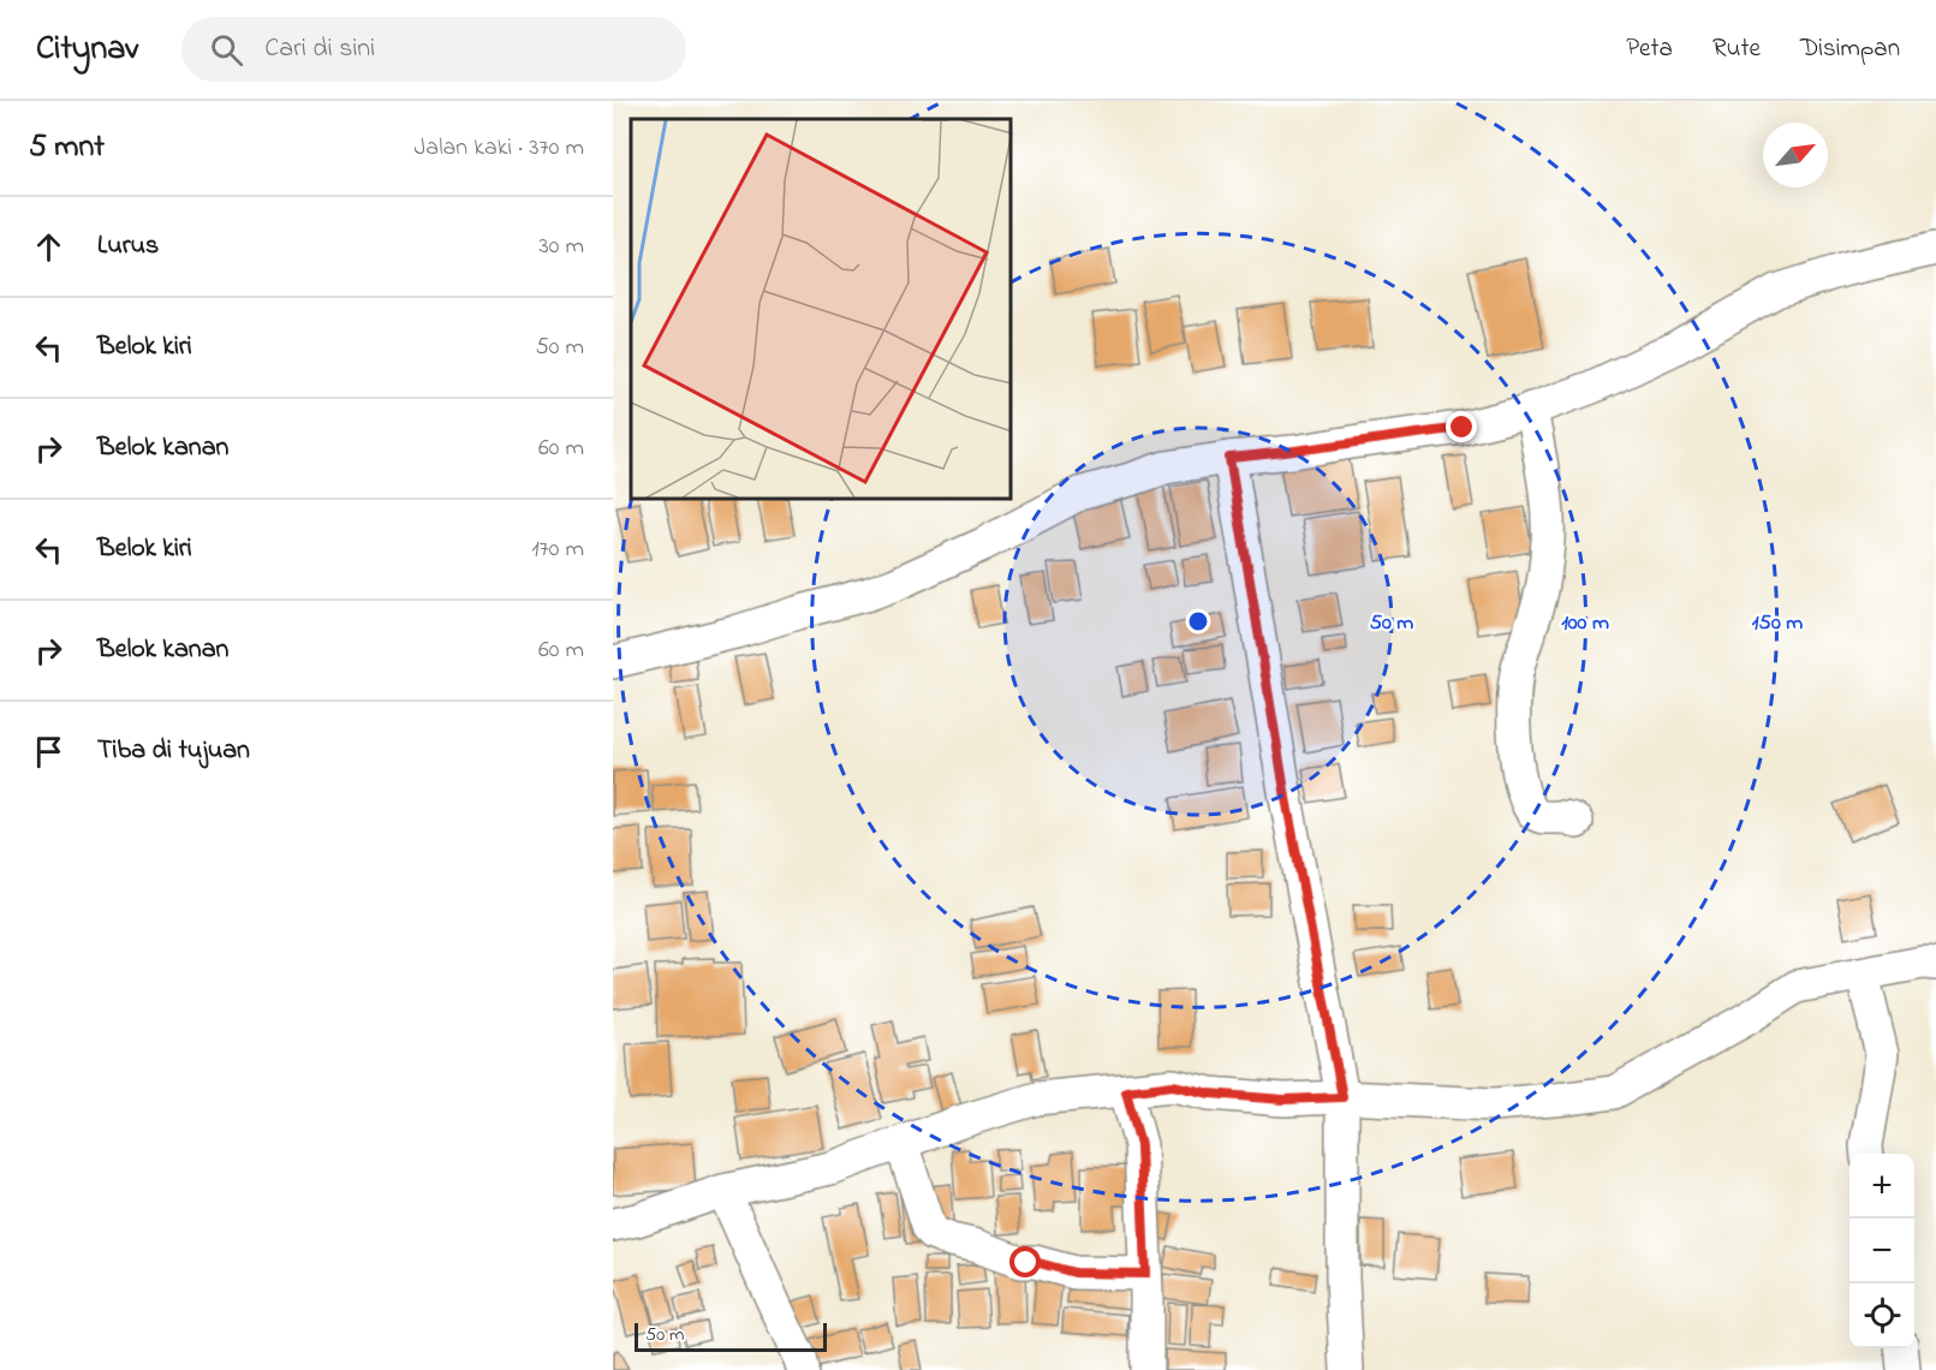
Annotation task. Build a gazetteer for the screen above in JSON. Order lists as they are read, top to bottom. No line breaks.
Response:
{"scale_bar":"50 m","north":"top right","page":{"header":"Citynav","search":"Cari di sini","nav":["Peta","Rute","Disimpan"],"heading":["5 mnt","Jalan kaki · 370 m"],"list":[["Lurus","30 m"],["Belok kiri","50 m"],["Belok kanan","60 m"],["Belok kiri","170 m"],["Belok kanan","60 m"],"Tiba di tujuan"],"map_buttons":["+","−"],"scale":"50 m"},"rings":["50 m","100 m","150 m"]}
